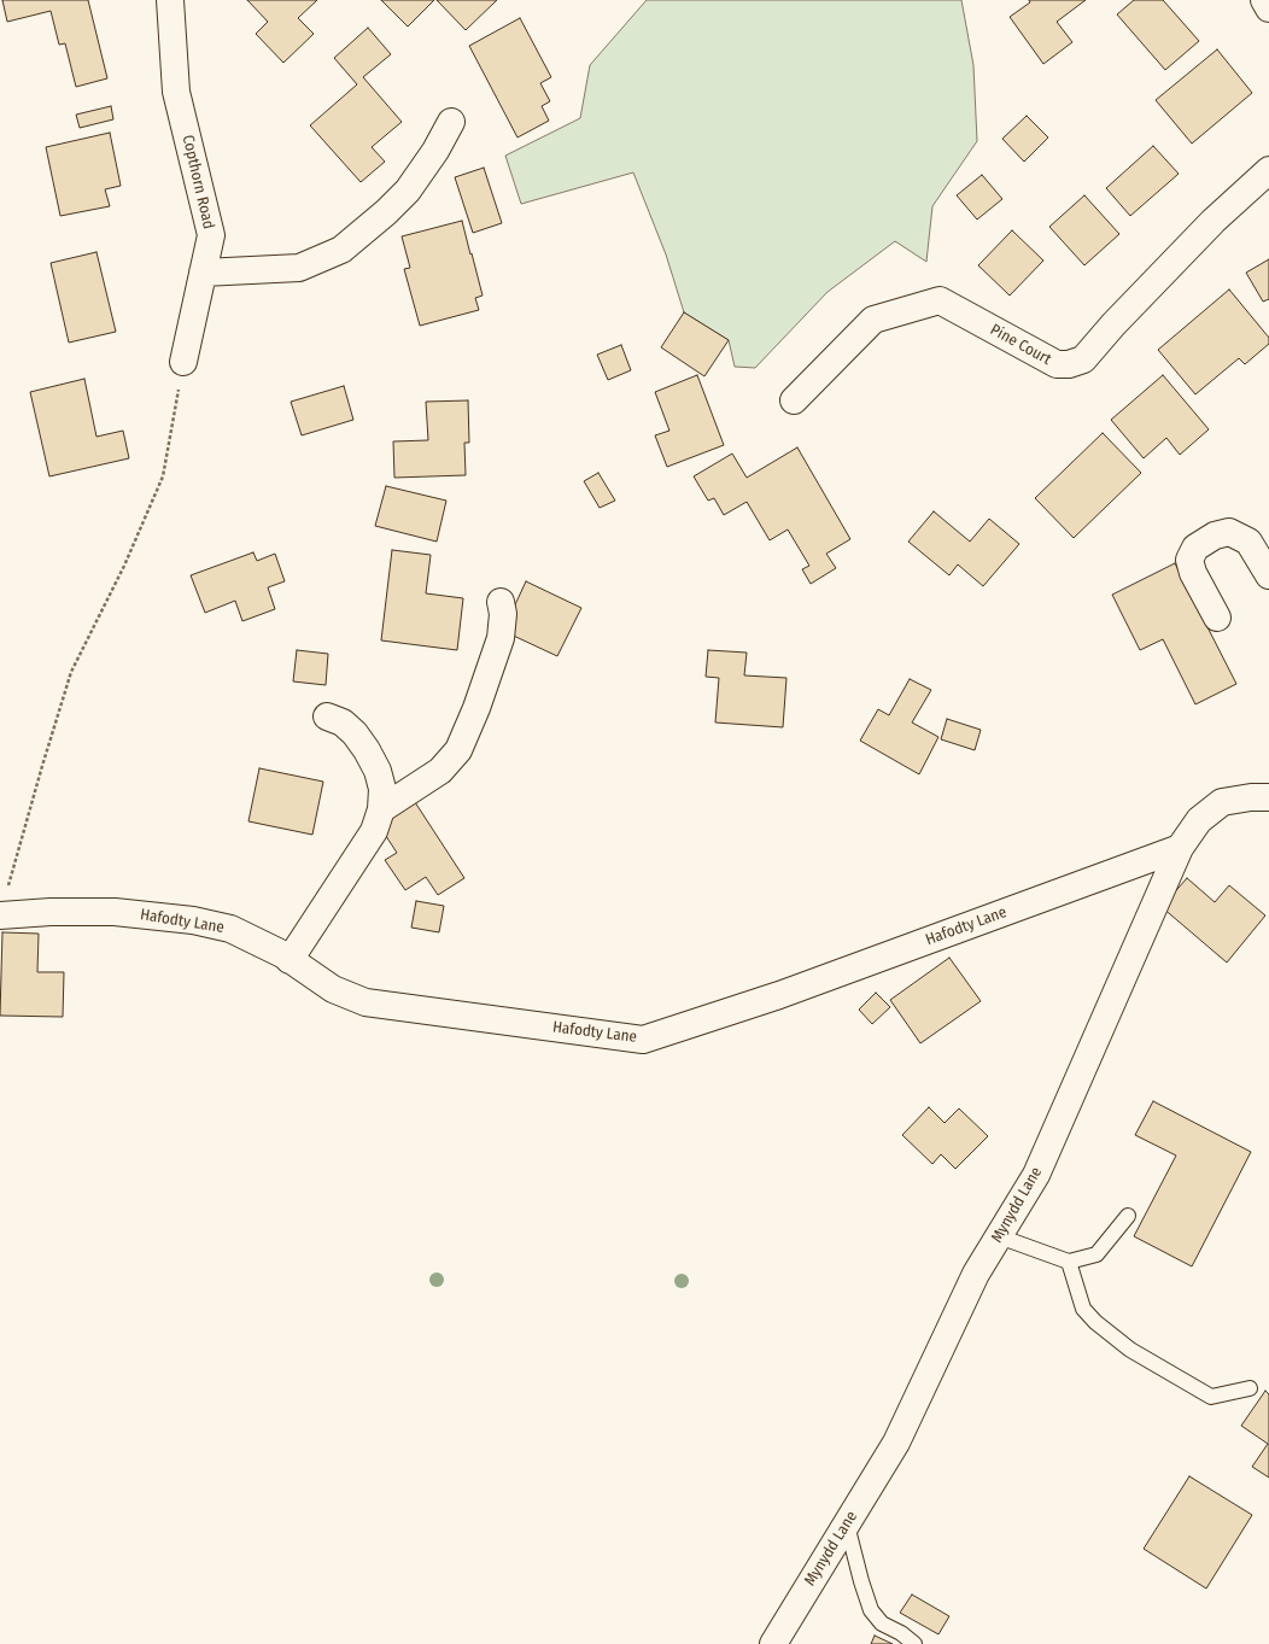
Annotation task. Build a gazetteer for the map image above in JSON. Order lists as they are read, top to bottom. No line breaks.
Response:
{"streets":{"street":["Copthorn Road","Pine Court","Hafodty Lane","Mynydd Lane"]},"crossings":[["Hafodty Lane","Mynydd Lane"]]}
